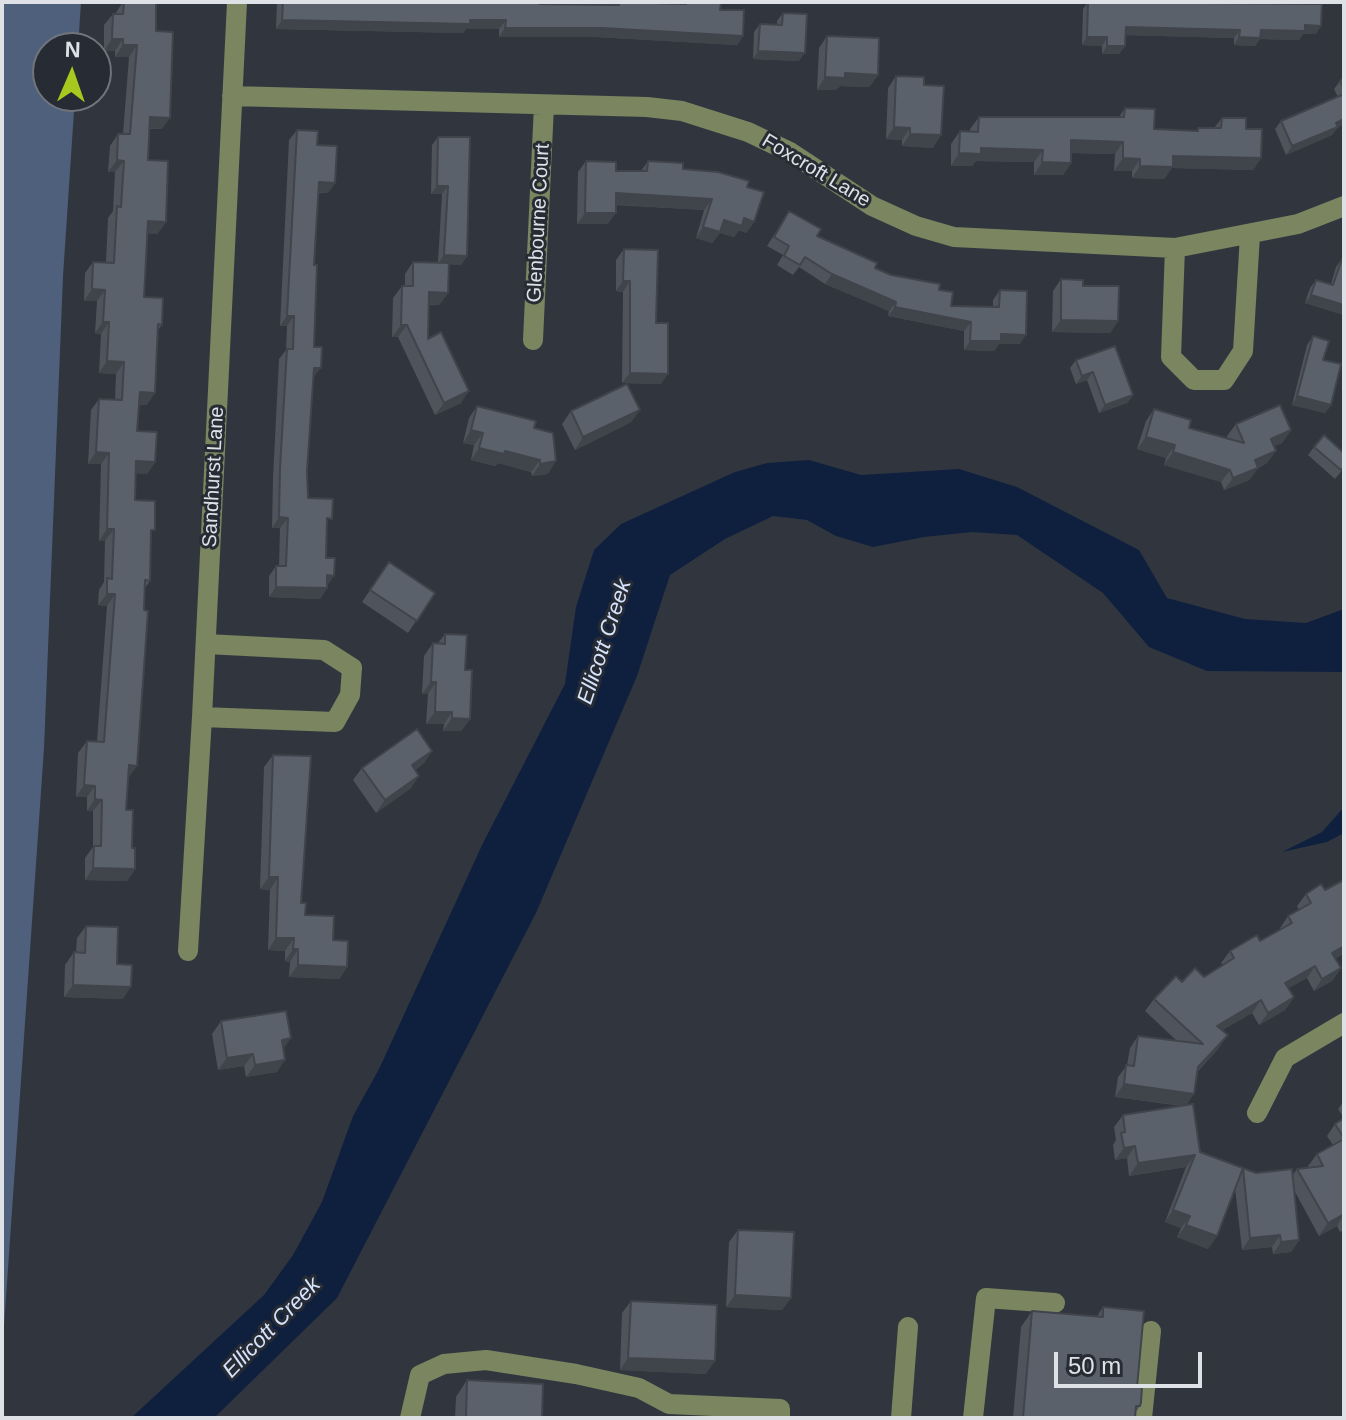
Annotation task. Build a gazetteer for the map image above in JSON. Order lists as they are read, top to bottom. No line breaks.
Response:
{"streets":{"street":["Foxcroft Lane","Glenbourne Court","Sandhurst Lane"]},"crossings":[["Foxcroft Lane","Glenbourne Court"],["Foxcroft Lane","Sandhurst Lane"]],"water":["Ellicott Creek"],"scale_bar":"50 m","north":"top"}
